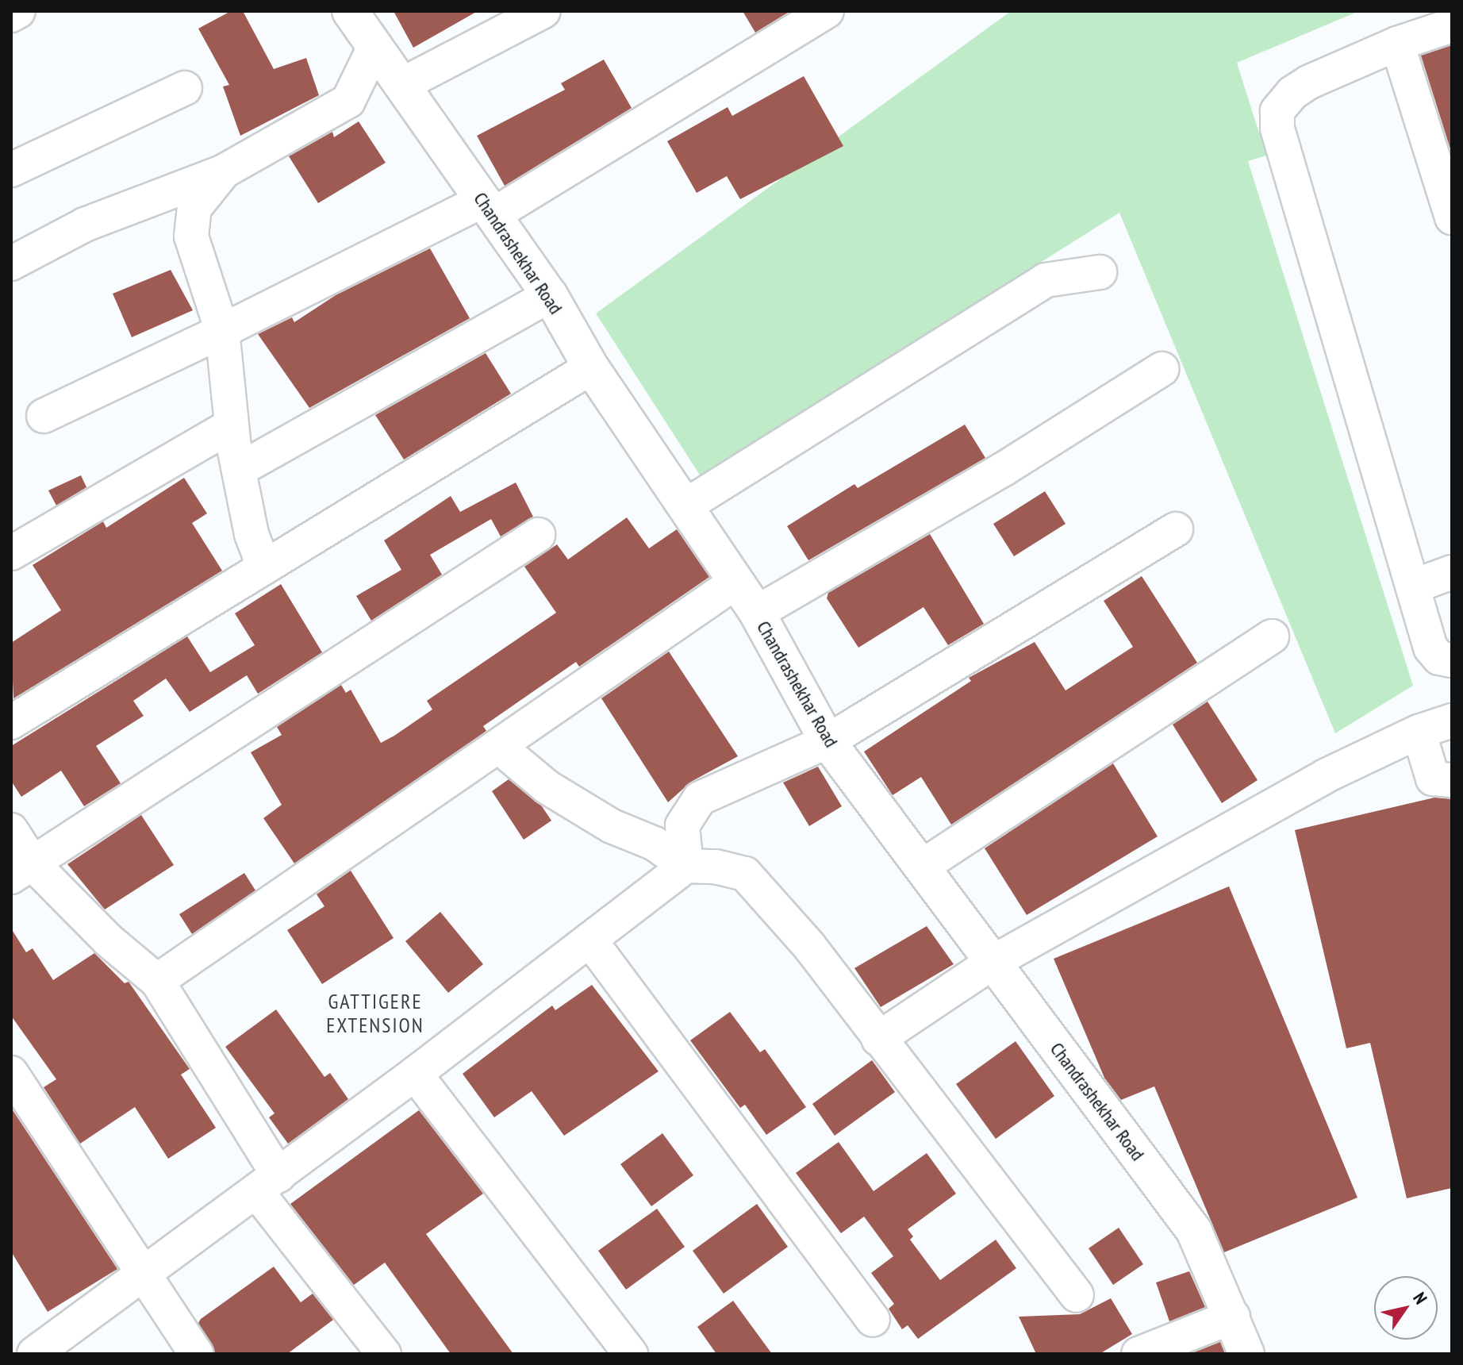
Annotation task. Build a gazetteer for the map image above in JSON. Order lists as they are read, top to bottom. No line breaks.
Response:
{"streets":{"street":["Chandrashekhar Road"]},"districts":["GATTIGERE EXTENSION"],"north":"top right"}
